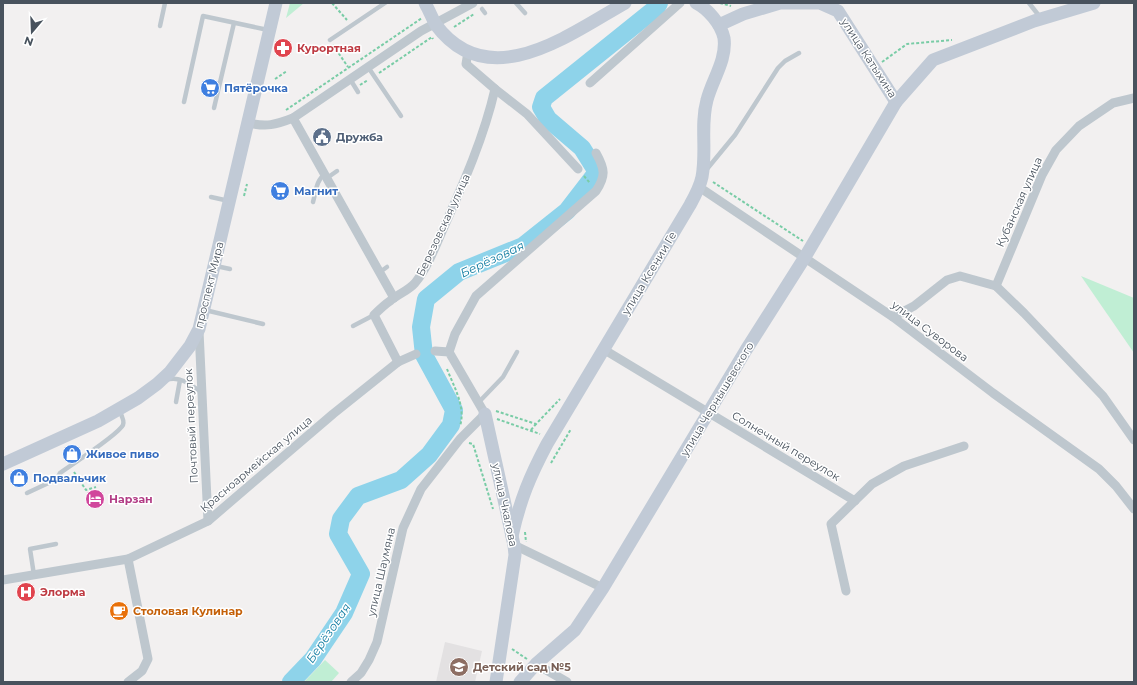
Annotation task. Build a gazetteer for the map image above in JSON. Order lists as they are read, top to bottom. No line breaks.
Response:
{"streets":{"street":["улица Катыхина","Кубанская улица","Березовская улица","улица Ксении Ге","проспект Мира","улица Суворова","улица Чернышевского","Почтовый переулок","Солнечный переулок","Красноармейская улица","улица Чкалова","улица Шаумяна"]},"crossings":[["улица Катыхина","улица Ксении Ге"],["улица Катыхина","улица Чернышевского"],["улица Ксении Ге","улица Суворова"],["улица Ксении Ге","Солнечный переулок"],["улица Ксении Ге","улица Чкалова"],["проспект Мира","Почтовый переулок"],["улица Суворова","улица Чернышевского"],["улица Чернышевского","Солнечный переулок"],["Почтовый переулок","Красноармейская улица"],["улица Чкалова","улица Шаумяна"]],"water":["Берёзовая"],"places":{"pharmacy":["Курортная"],"supermarket":["Пятёрочка","Магнит"],"public building":["Дружба"],"shop":["Живое пиво","Подвальчик"],"hotel":["Нарзан"],"hospital":["Элорма"],"cafe":["Столовая Кулинар"],"school or university":["Детский сад №5"]},"north":"bottom"}
